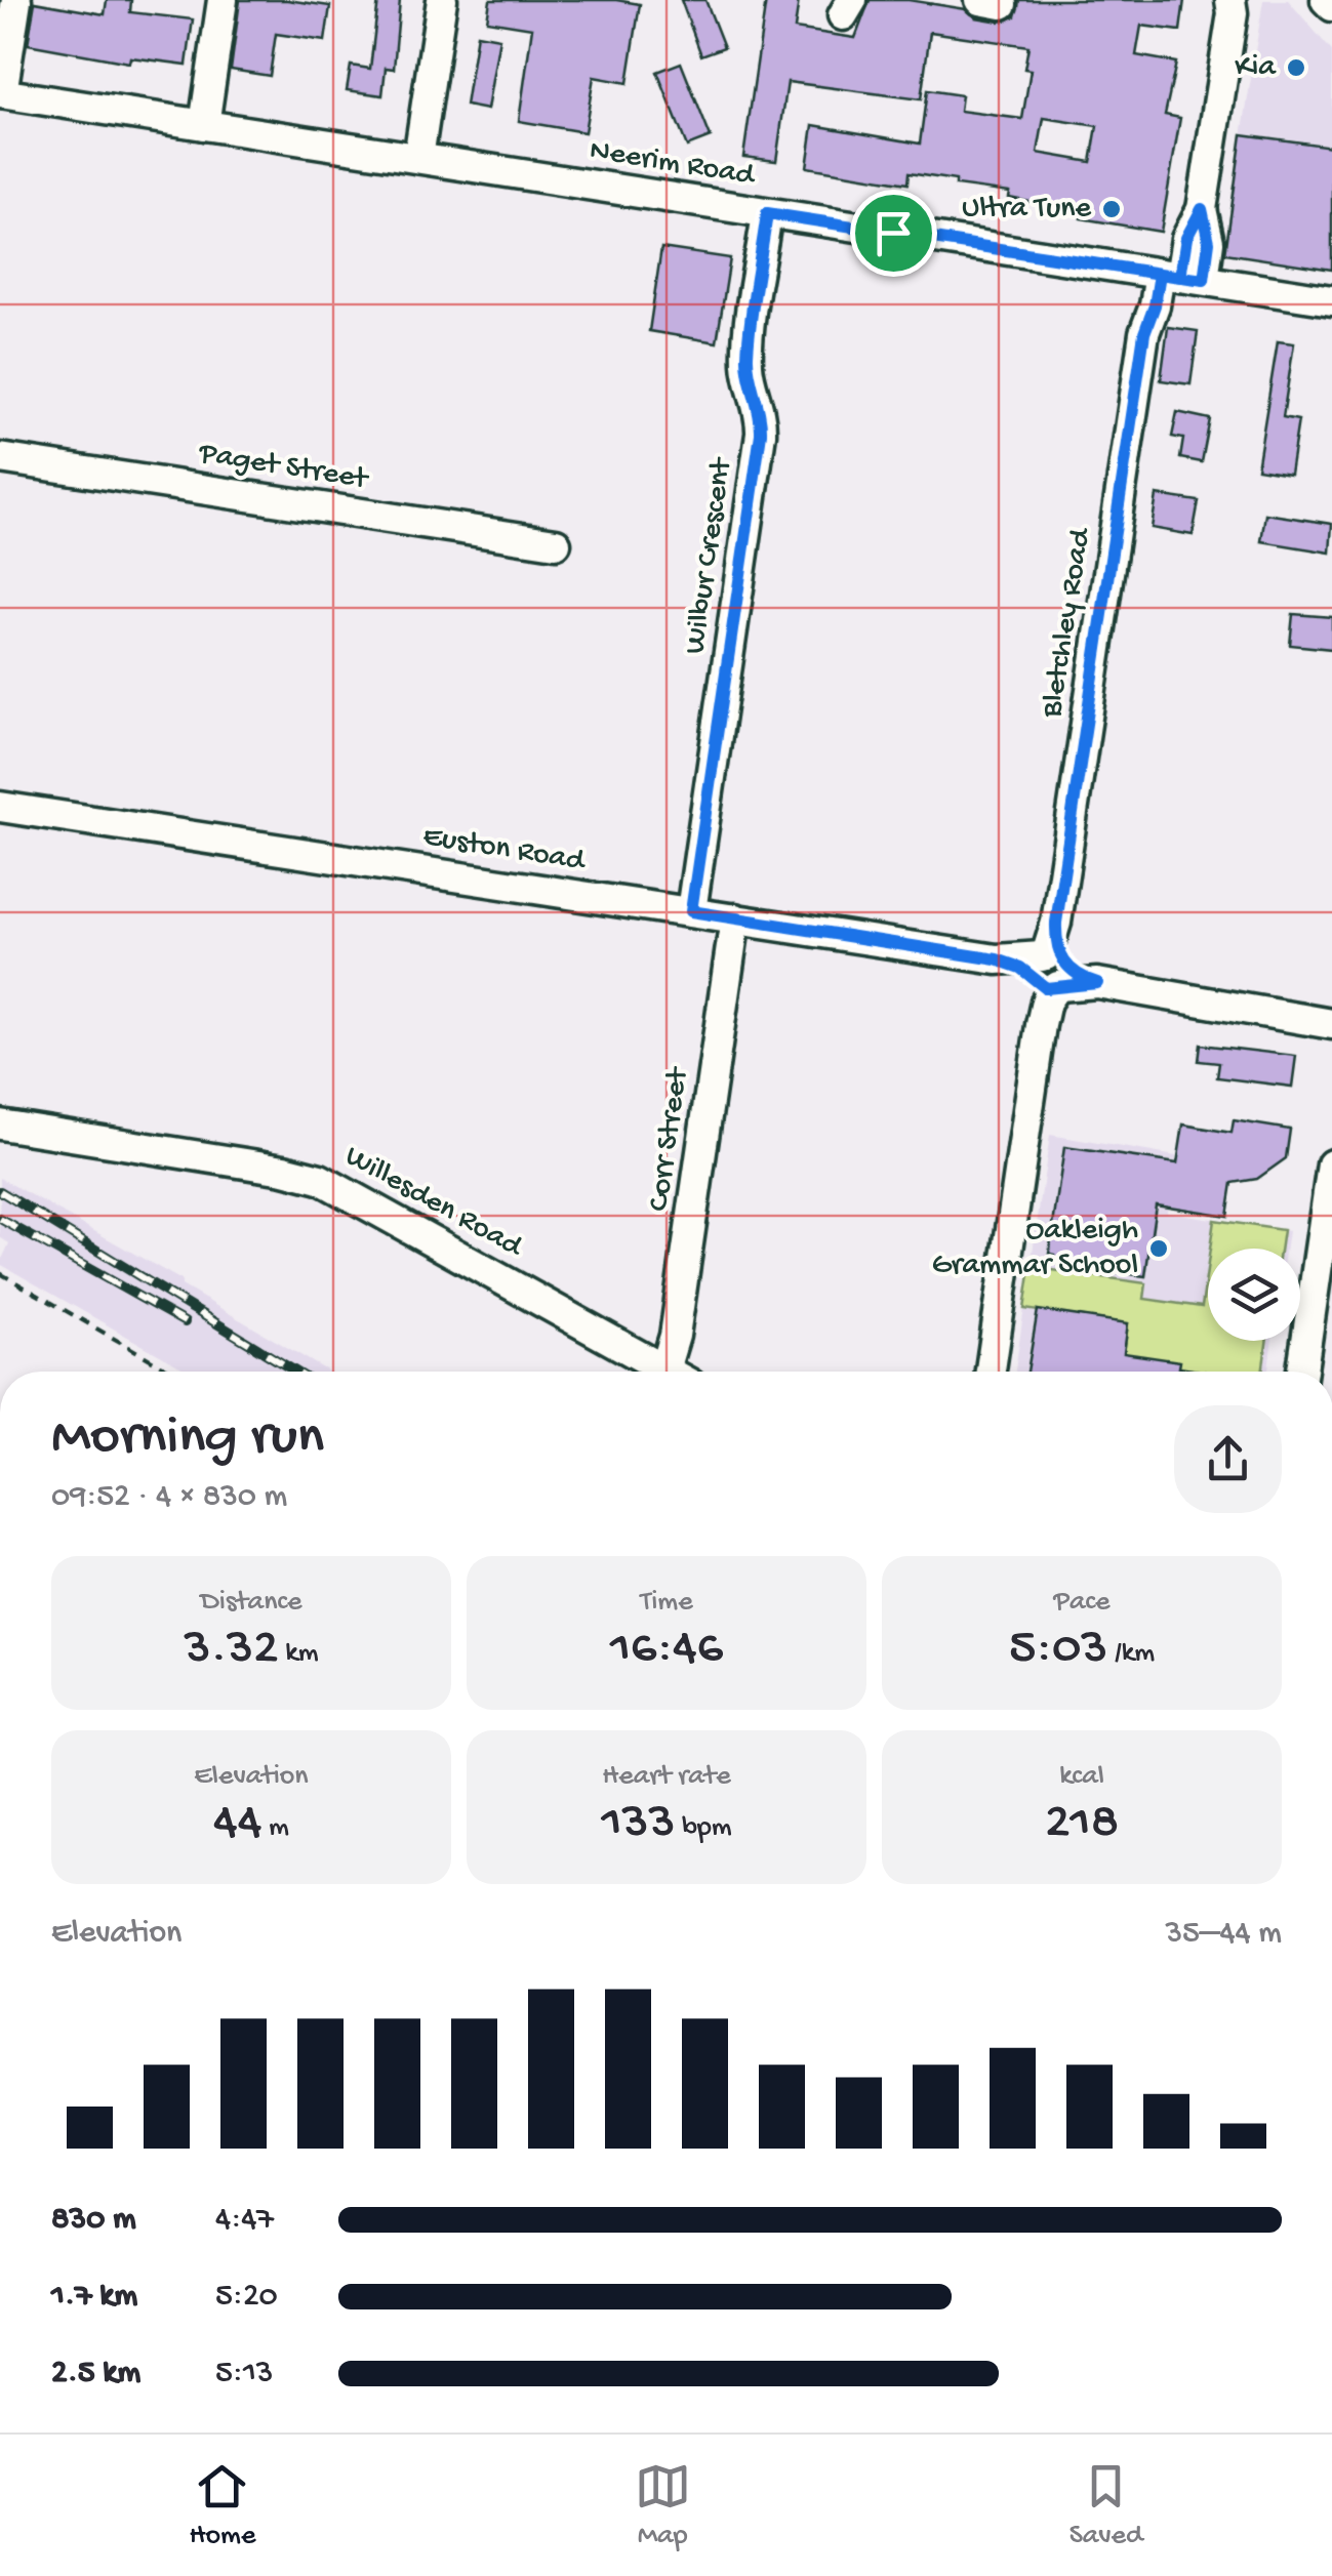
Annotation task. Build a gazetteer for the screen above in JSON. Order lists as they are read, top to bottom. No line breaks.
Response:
{"streets":{"street":["Neerim Road","Paget Street","Wilbur Crescent","Bletchley Road","Euston Road","Corr Street","Willesden Road"]},"crossings":[["Neerim Road","Wilbur Crescent"],["Neerim Road","Bletchley Road"],["Wilbur Crescent","Euston Road"],["Bletchley Road","Euston Road"],["Euston Road","Corr Street"],["Corr Street","Willesden Road"]],"places":["Kia","Ultra Tune","Oakleigh Grammar School"],"page":{"heading":["Morning run","09:52 · 4 × 830 m"],"stats":[["Distance","3.32 km"],["Time","16:46"],["Pace","5:03 /km"],["Elevation","44 m"],["Heart rate","133 bpm"],["kcal","218"]],"chart":["Elevation","35–44 m"],"list":[{"name":"830 m","note":"4:47"},{"name":"1.7 km","note":"5:20"},{"name":"2.5 km","note":"5:13"}],"tabs":["Home","Map","Saved"]}}
